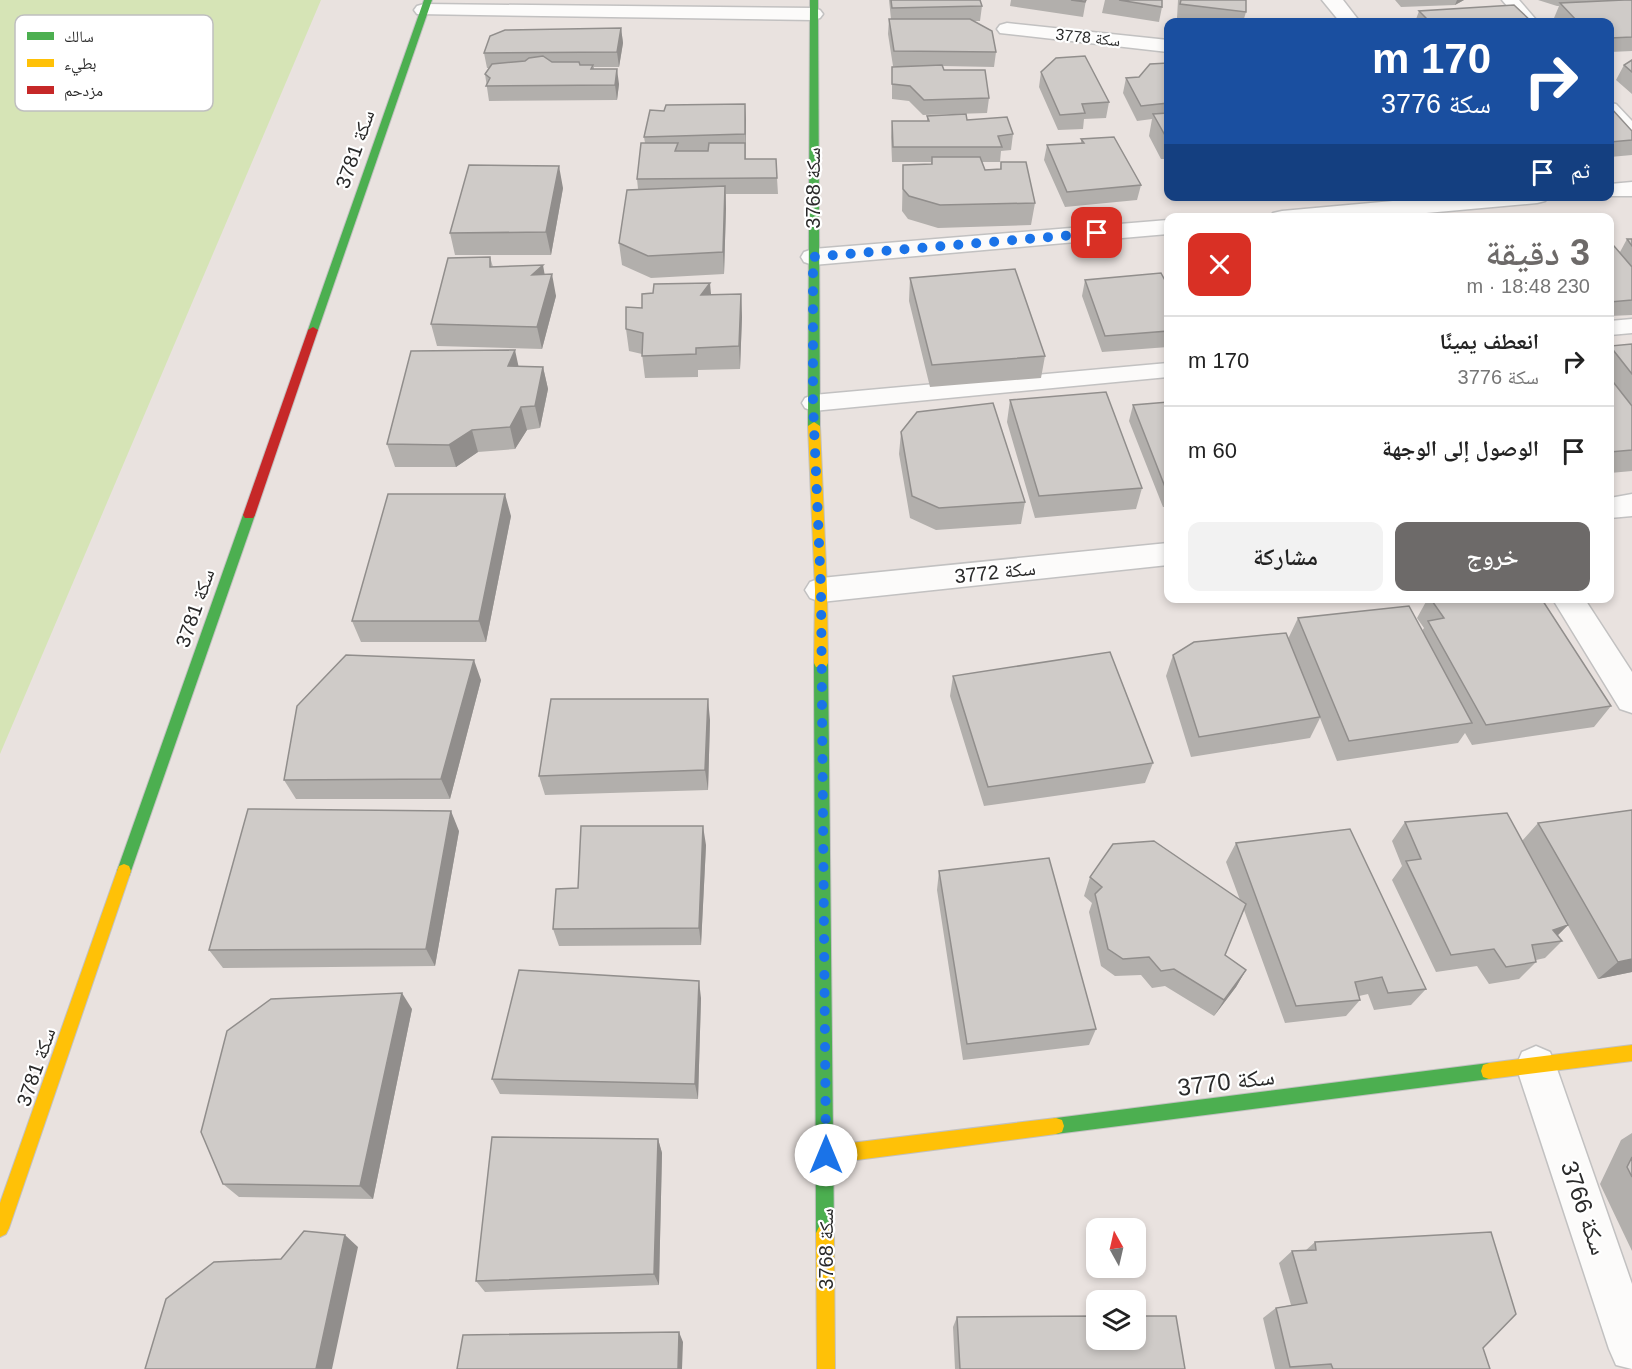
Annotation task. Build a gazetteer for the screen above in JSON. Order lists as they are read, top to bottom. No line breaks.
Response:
{"streets":{"street":["سكة 3778","سكة 3781","سكة 3768","سكة 3772","سكة 3770","سكة 3766"]},"crossings":[["سكة 3781","سكة 3768"],["سكة 3768","سكة 3772"],["سكة 3768","سكة 3770"],["سكة 3770","سكة 3766"]],"legend":["سالك","بطيء","مزدحم"],"north":"top","page":{"turn":["170 m","سكة 3776"],"then":"ثم","heading":["3 دقيقة","230 m · 18:48"],"list":[{"name":"انعطف يمينًا","note":"سكة 3776","value":"170 m"},{"name":"الوصول إلى الوجهة","value":"60 m"}],"buttons":["خروج","مشاركة"]}}
